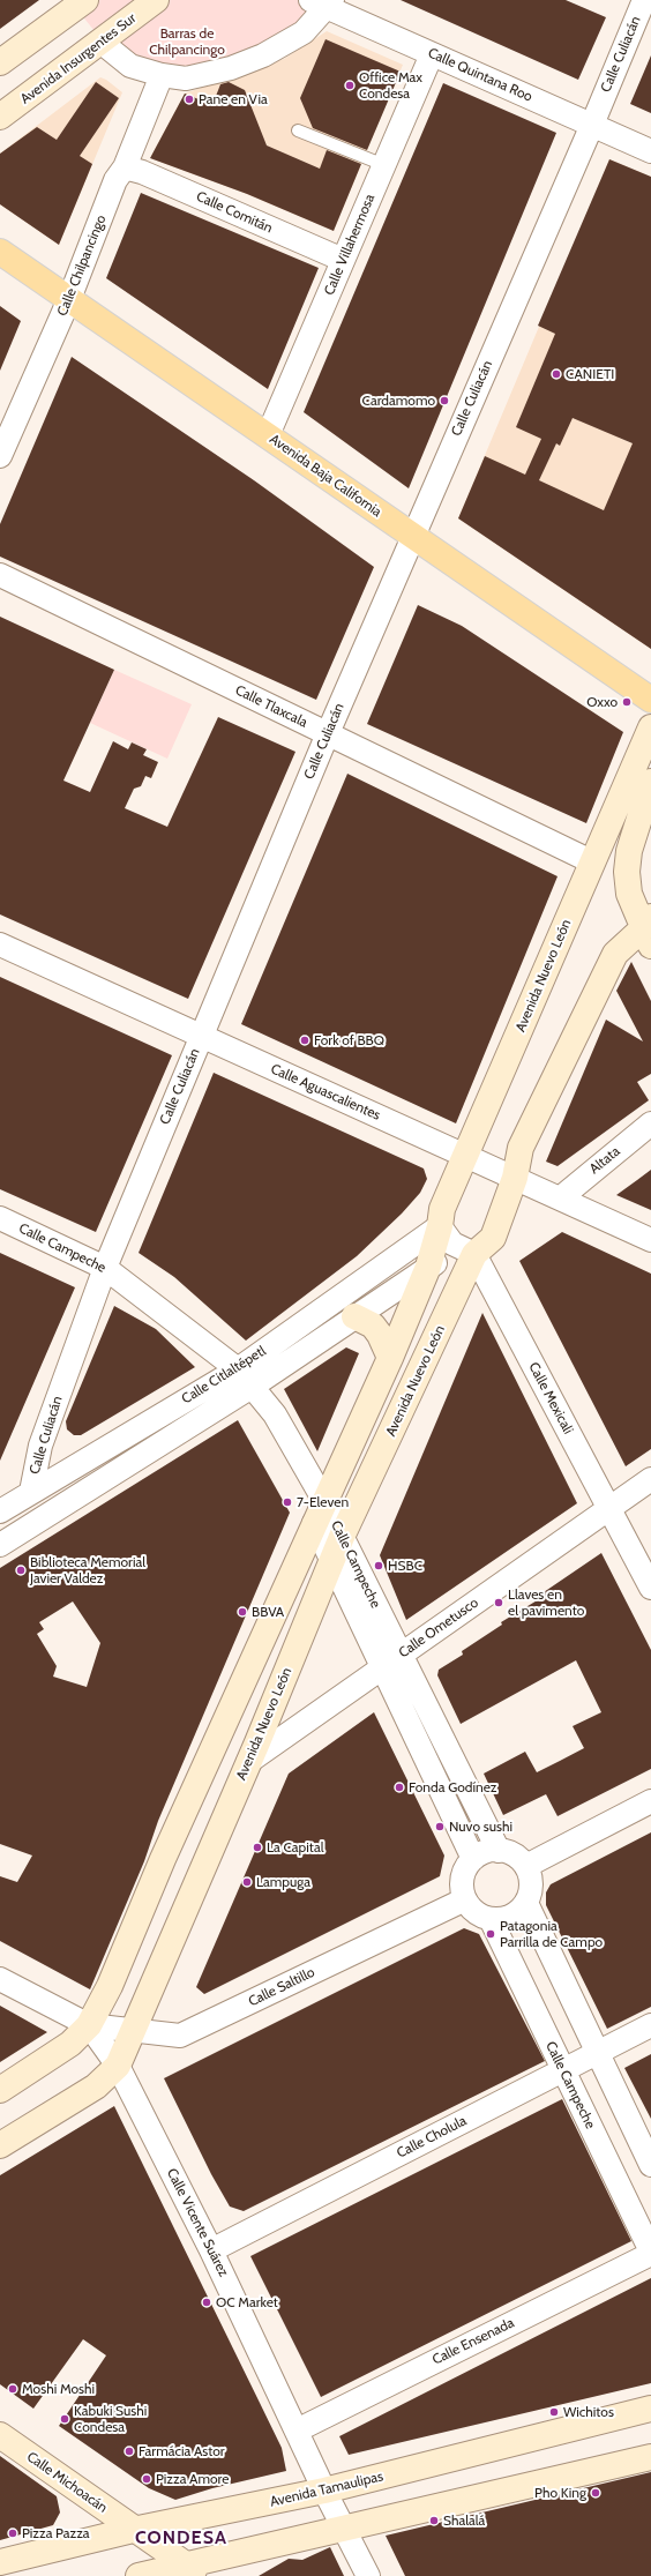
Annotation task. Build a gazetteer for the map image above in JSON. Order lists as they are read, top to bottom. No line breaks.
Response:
{"streets":{"main road":["Avenida Insurgentes Sur","Avenida Baja California","Avenida Nuevo León","Calle Michoacán","Avenida Tamaulipas"],"street":["Calle Culiacán","Calle Quintana Roo","Calle Comitán","Calle Villahermosa","Calle Chilpancingo","Calle Tlaxcala","Calle Aguascalientes","Altata","Calle Campeche","Calle Citlaltépetl","Calle Mexicali","Calle Ometusco","Calle Saltillo","Calle Cholula","Calle Vicente Suárez","Calle Ensenada"]},"crossings":[["Calle Culiacán","Calle Quintana Roo"],["Calle Culiacán","Avenida Baja California"],["Calle Culiacán","Calle Tlaxcala"],["Calle Culiacán","Calle Aguascalientes"],["Calle Culiacán","Calle Campeche"],["Calle Culiacán","Calle Citlaltépetl"],["Calle Quintana Roo","Calle Villahermosa"],["Calle Comitán","Calle Villahermosa"],["Calle Comitán","Calle Chilpancingo"],["Calle Villahermosa","Avenida Baja California"],["Calle Chilpancingo","Avenida Baja California"],["Calle Tlaxcala","Avenida Nuevo León"],["Avenida Nuevo León","Calle Aguascalientes"],["Avenida Nuevo León","Calle Campeche"],["Avenida Nuevo León","Calle Citlaltépetl"],["Avenida Nuevo León","Calle Mexicali"],["Avenida Nuevo León","Calle Ometusco"],["Avenida Nuevo León","Calle Saltillo"],["Avenida Nuevo León","Calle Vicente Suárez"],["Calle Aguascalientes","Altata"],["Calle Campeche","Calle Citlaltépetl"],["Calle Campeche","Calle Ometusco"],["Calle Campeche","Calle Saltillo"],["Calle Campeche","Calle Cholula"],["Calle Campeche","Calle Ensenada"],["Calle Mexicali","Calle Ometusco"],["Calle Saltillo","Calle Vicente Suárez"],["Calle Cholula","Calle Vicente Suárez"],["Calle Vicente Suárez","Calle Ensenada"],["Calle Vicente Suárez","Avenida Tamaulipas"],["Calle Michoacán","Avenida Tamaulipas"]],"districts":["CONDESA"],"parks":["Barras de Chilpancingo"],"places":["Office Max Condesa","Pane en Via","CANIETI","Cardamomo","Oxxo","Fork of BBQ","7-Eleven","HSBC","Biblioteca Memorial Javier Valdez","Llaves en el pavimento","BBVA","Fonda Godínez","Nuvo sushi","La Capital","Lampuga","Patagonia Parrilla de Campo","OC Market","Moshi Moshi","Wichitos","Kabuki Sushi Condesa","Farmácia Astor","Pizza Amore","Pho King","Shalalá","Pizza Pazza"]}
